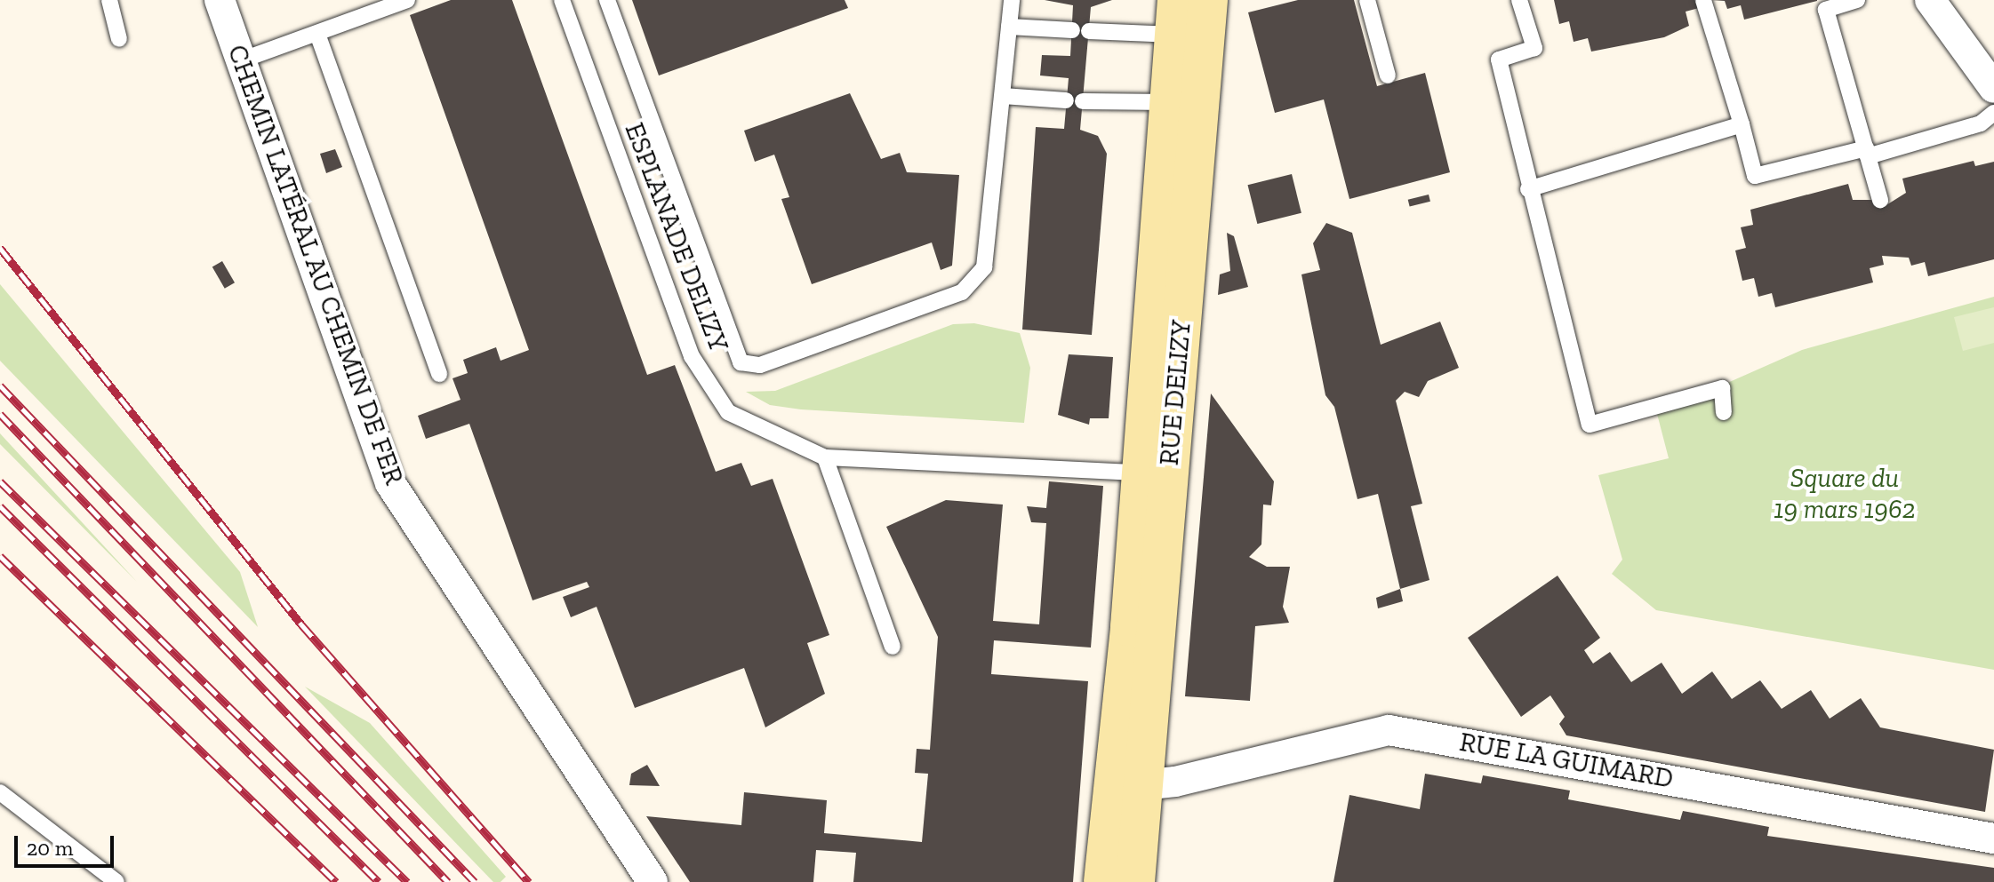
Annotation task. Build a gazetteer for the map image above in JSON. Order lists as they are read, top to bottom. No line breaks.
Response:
{"streets":{"main road":["RUE DELIZY"],"street":["CHEMIN LATÉRAL AU CHEMIN DE FER","RUE LA GUIMARD"],"lane":["ESPLANADE DELIZY"]},"crossings":[["ESPLANADE DELIZY","RUE DELIZY"],["RUE DELIZY","RUE LA GUIMARD"]],"parks":["Square du 19 mars 1962"],"scale_bar":"20 m"}
